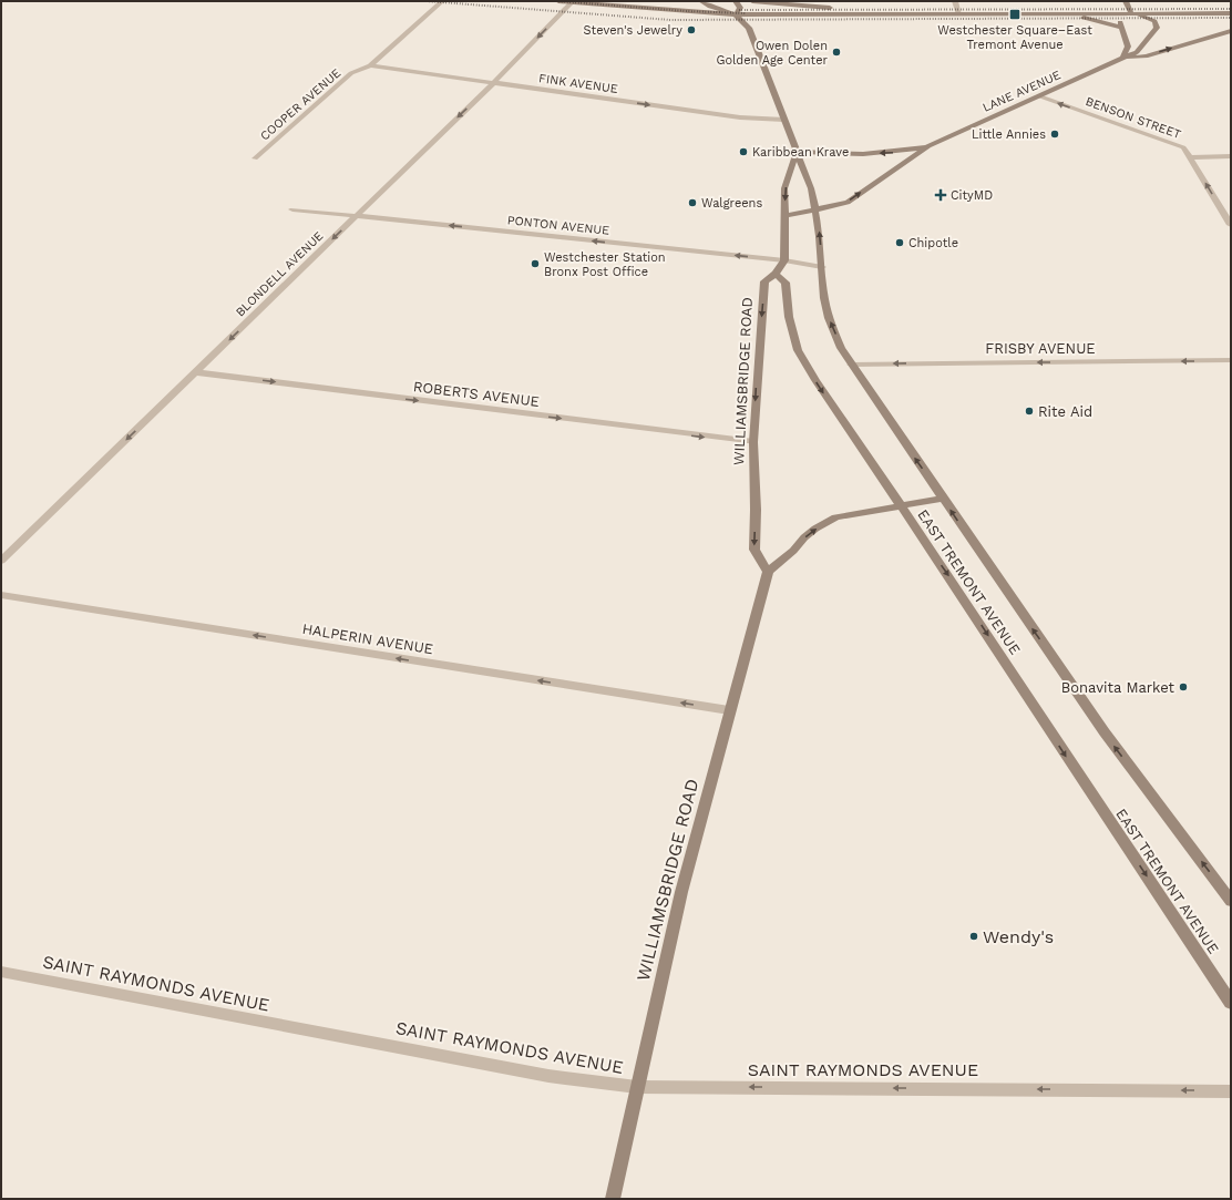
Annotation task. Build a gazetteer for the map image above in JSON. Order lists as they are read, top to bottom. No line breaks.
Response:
{"streets":{"main road":["LANE AVENUE","WILLIAMSBRIDGE ROAD","EAST TREMONT AVENUE"],"street":["FINK AVENUE","COOPER AVENUE","BENSON STREET","PONTON AVENUE","BLONDELL AVENUE","FRISBY AVENUE","ROBERTS AVENUE","HALPERIN AVENUE","SAINT RAYMONDS AVENUE"]},"crossings":[["FINK AVENUE","COOPER AVENUE"],["FINK AVENUE","BLONDELL AVENUE"],["FINK AVENUE","EAST TREMONT AVENUE"],["LANE AVENUE","BENSON STREET"],["LANE AVENUE","EAST TREMONT AVENUE"],["PONTON AVENUE","BLONDELL AVENUE"],["PONTON AVENUE","EAST TREMONT AVENUE"],["BLONDELL AVENUE","ROBERTS AVENUE"],["FRISBY AVENUE","EAST TREMONT AVENUE"],["WILLIAMSBRIDGE ROAD","ROBERTS AVENUE"],["WILLIAMSBRIDGE ROAD","EAST TREMONT AVENUE"],["WILLIAMSBRIDGE ROAD","HALPERIN AVENUE"],["WILLIAMSBRIDGE ROAD","SAINT RAYMONDS AVENUE"]],"one_way":["FINK AVENUE","BENSON STREET","PONTON AVENUE","BLONDELL AVENUE","FRISBY AVENUE","ROBERTS AVENUE","HALPERIN AVENUE","SAINT RAYMONDS AVENUE"],"places":{"transit":["Westchester Square–East Tremont Avenue"],"other":["Steven's Jewelry","Owen Dolen Golden Age Center","Little Annies","Karibbean Krave","Walgreens","Chipotle","Westchester Station Bronx Post Office","Rite Aid","Bonavita Market","Wendy's"],"health":["CityMD"]}}
